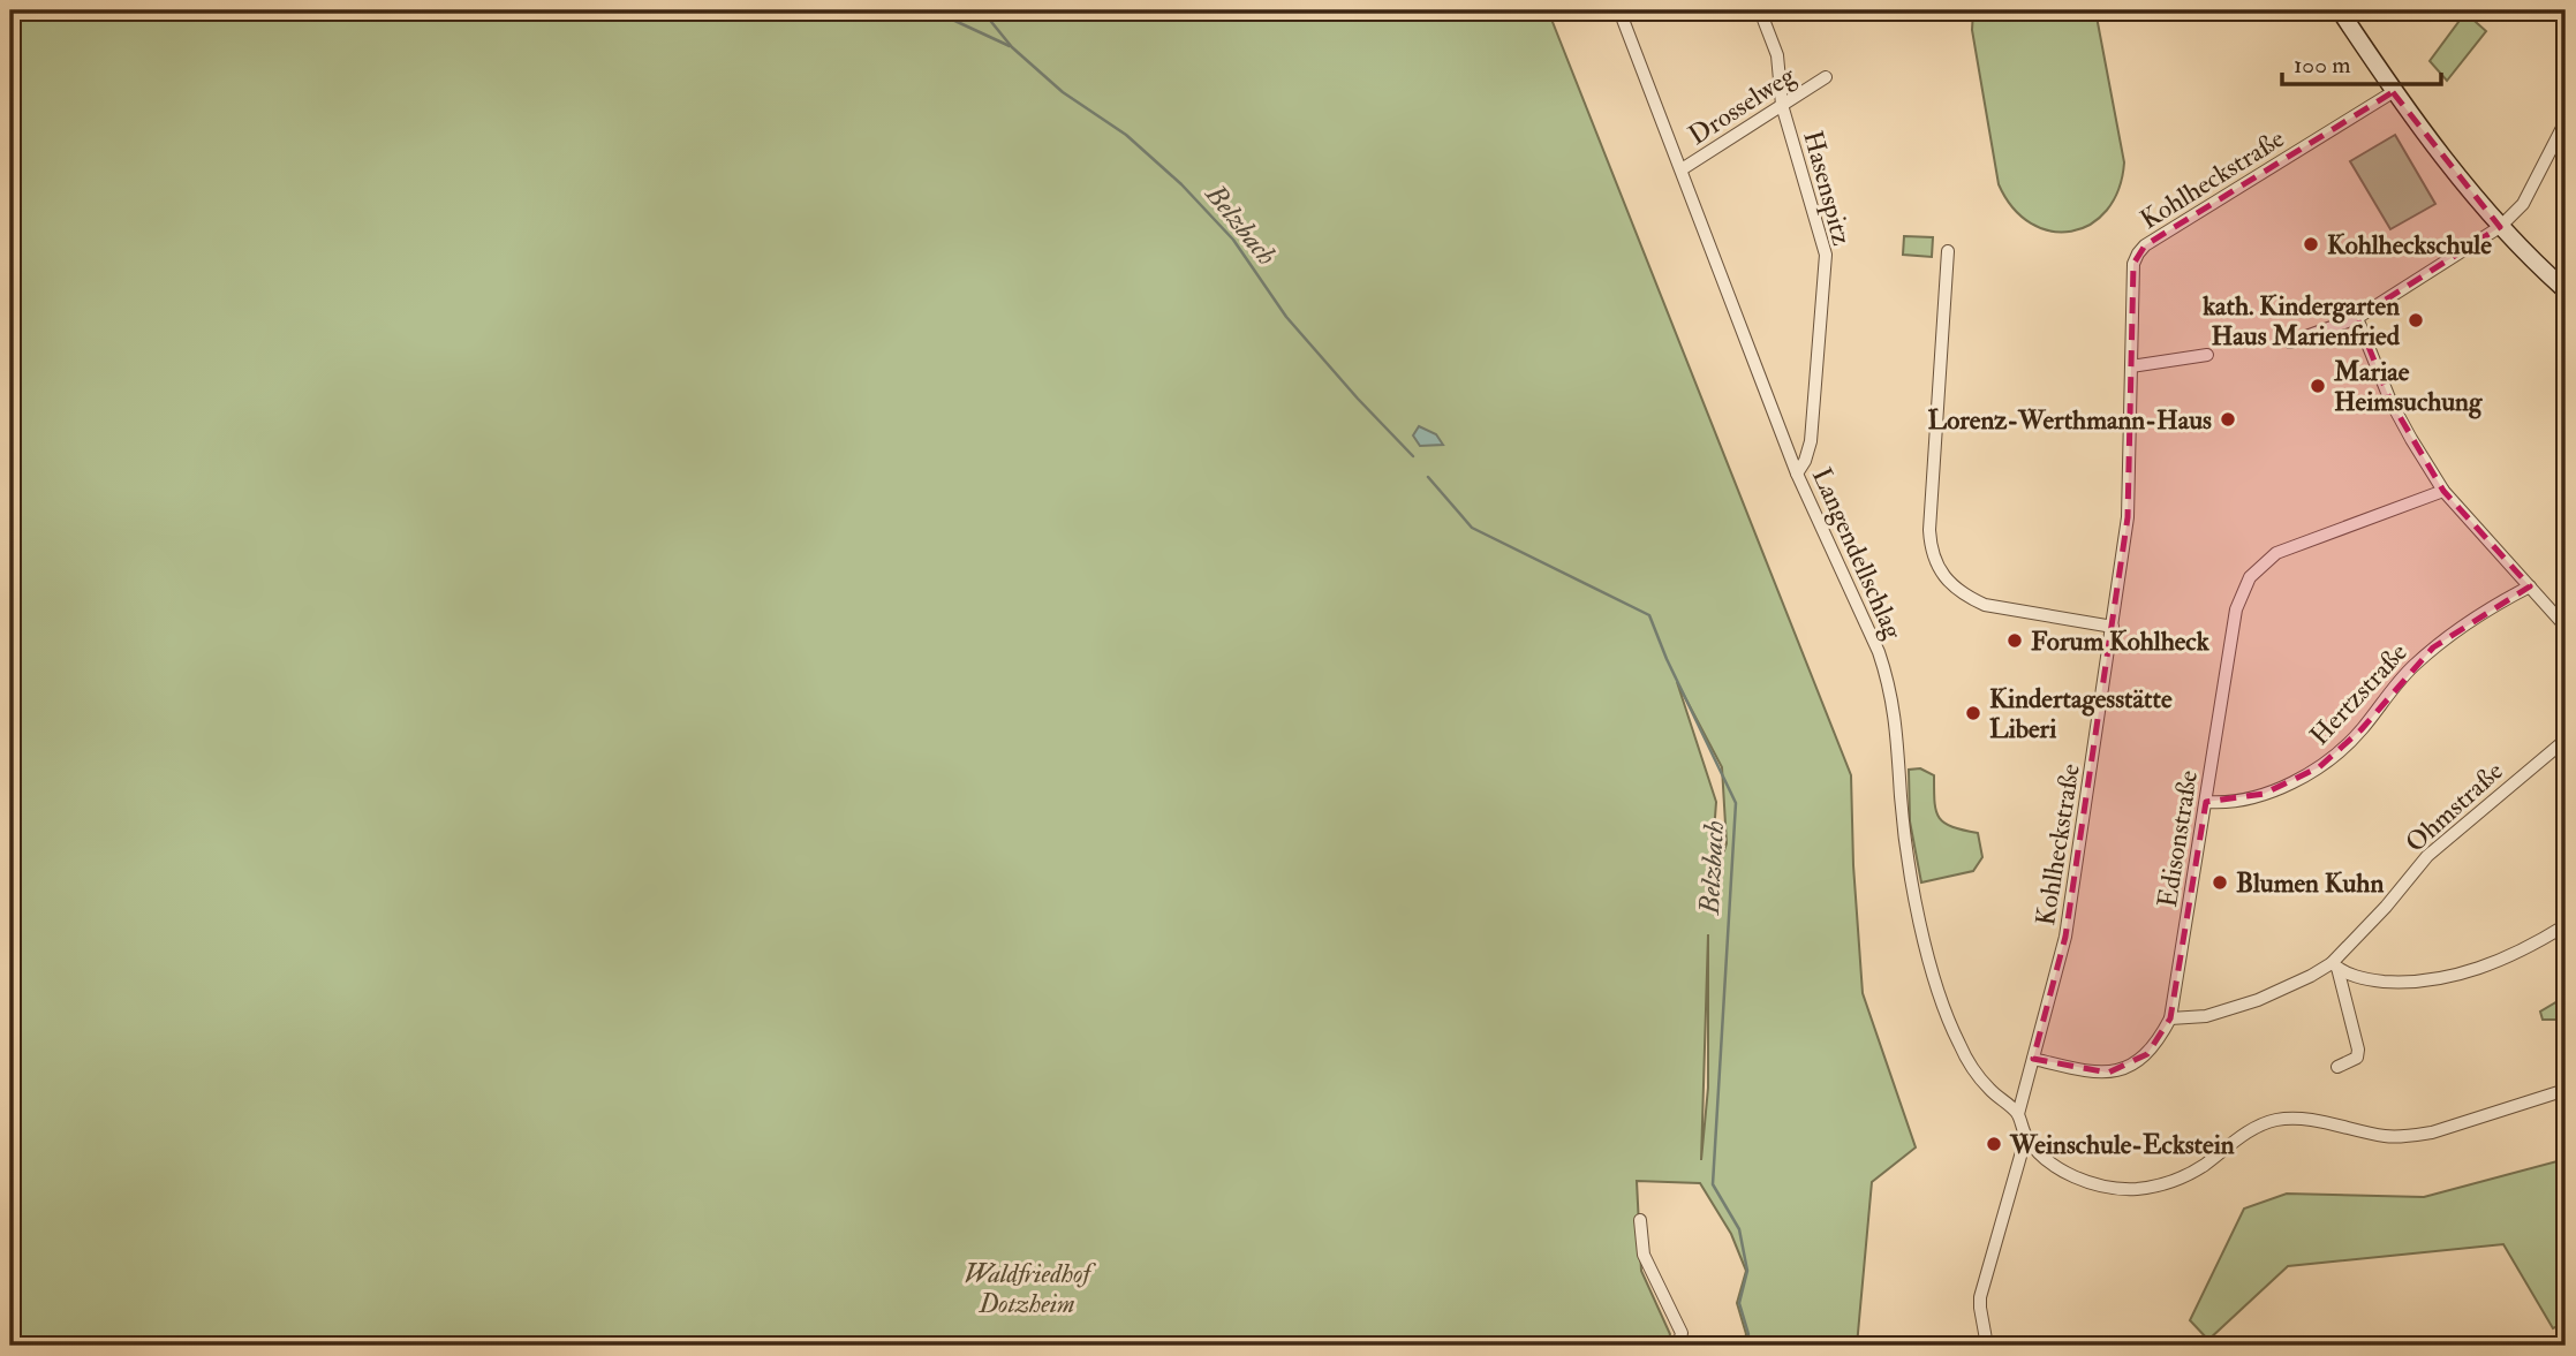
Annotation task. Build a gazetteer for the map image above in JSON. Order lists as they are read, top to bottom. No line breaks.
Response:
{"streets":{"street":["Drosselweg","Kohlheckstraße","Hasenspitz","Langendellschlag","Hertzstraße","Ohmstraße","Edisonstraße"]},"crossings":[["Drosselweg","Hasenspitz"],["Drosselweg","Langendellschlag"],["Kohlheckstraße","Langendellschlag"],["Kohlheckstraße","Edisonstraße"],["Hasenspitz","Langendellschlag"],["Hertzstraße","Edisonstraße"],["Ohmstraße","Edisonstraße"]],"water":["Belzbach"],"parks":["Waldfriedhof Dotzheim"],"places":["Kohlheckschule","kath. Kindergarten Haus Marienfried","Mariae Heimsuchung","Lorenz-Werthmann-Haus","Forum Kohlheck","Kindertagesstätte Liberi","Blumen Kuhn","Weinschule-Eckstein"],"scale_bar":"100 m"}
